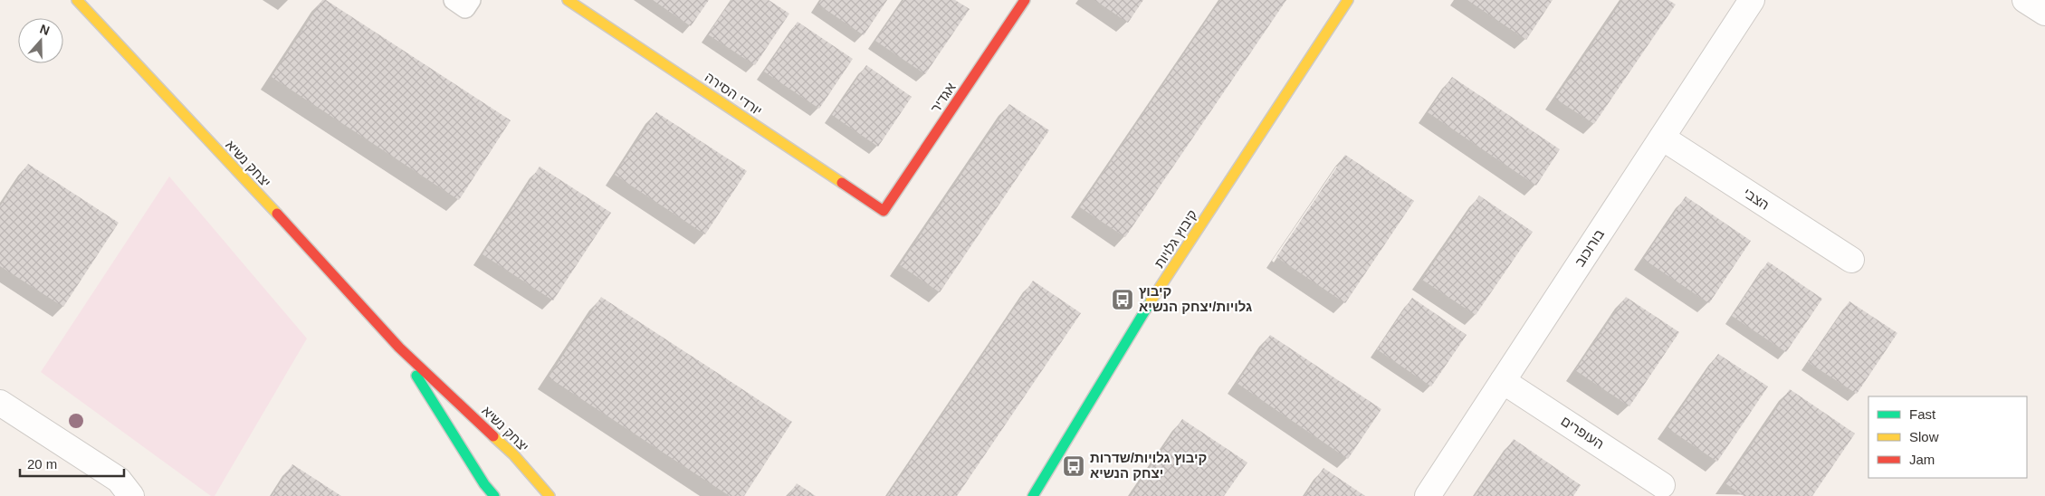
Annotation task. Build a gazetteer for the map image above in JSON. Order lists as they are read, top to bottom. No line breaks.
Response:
{"streets":{"street":["יורדי הסירה","אגדיר","יצחק נשיא","הצבי","קיבוץ גלויות","בורוכוב","העופרים"]},"crossings":[["יורדי הסירה","אגדיר"],["הצבי","בורוכוב"],["בורוכוב","העופרים"]],"places":{"bus stop":["קיבוץ גלויות/יצחק הנשיא","קיבוץ גלויות/שדרות יצחק הנשיא"]},"legend":["Fast","Slow","Jam"],"scale_bar":"20 m","north":"top"}
